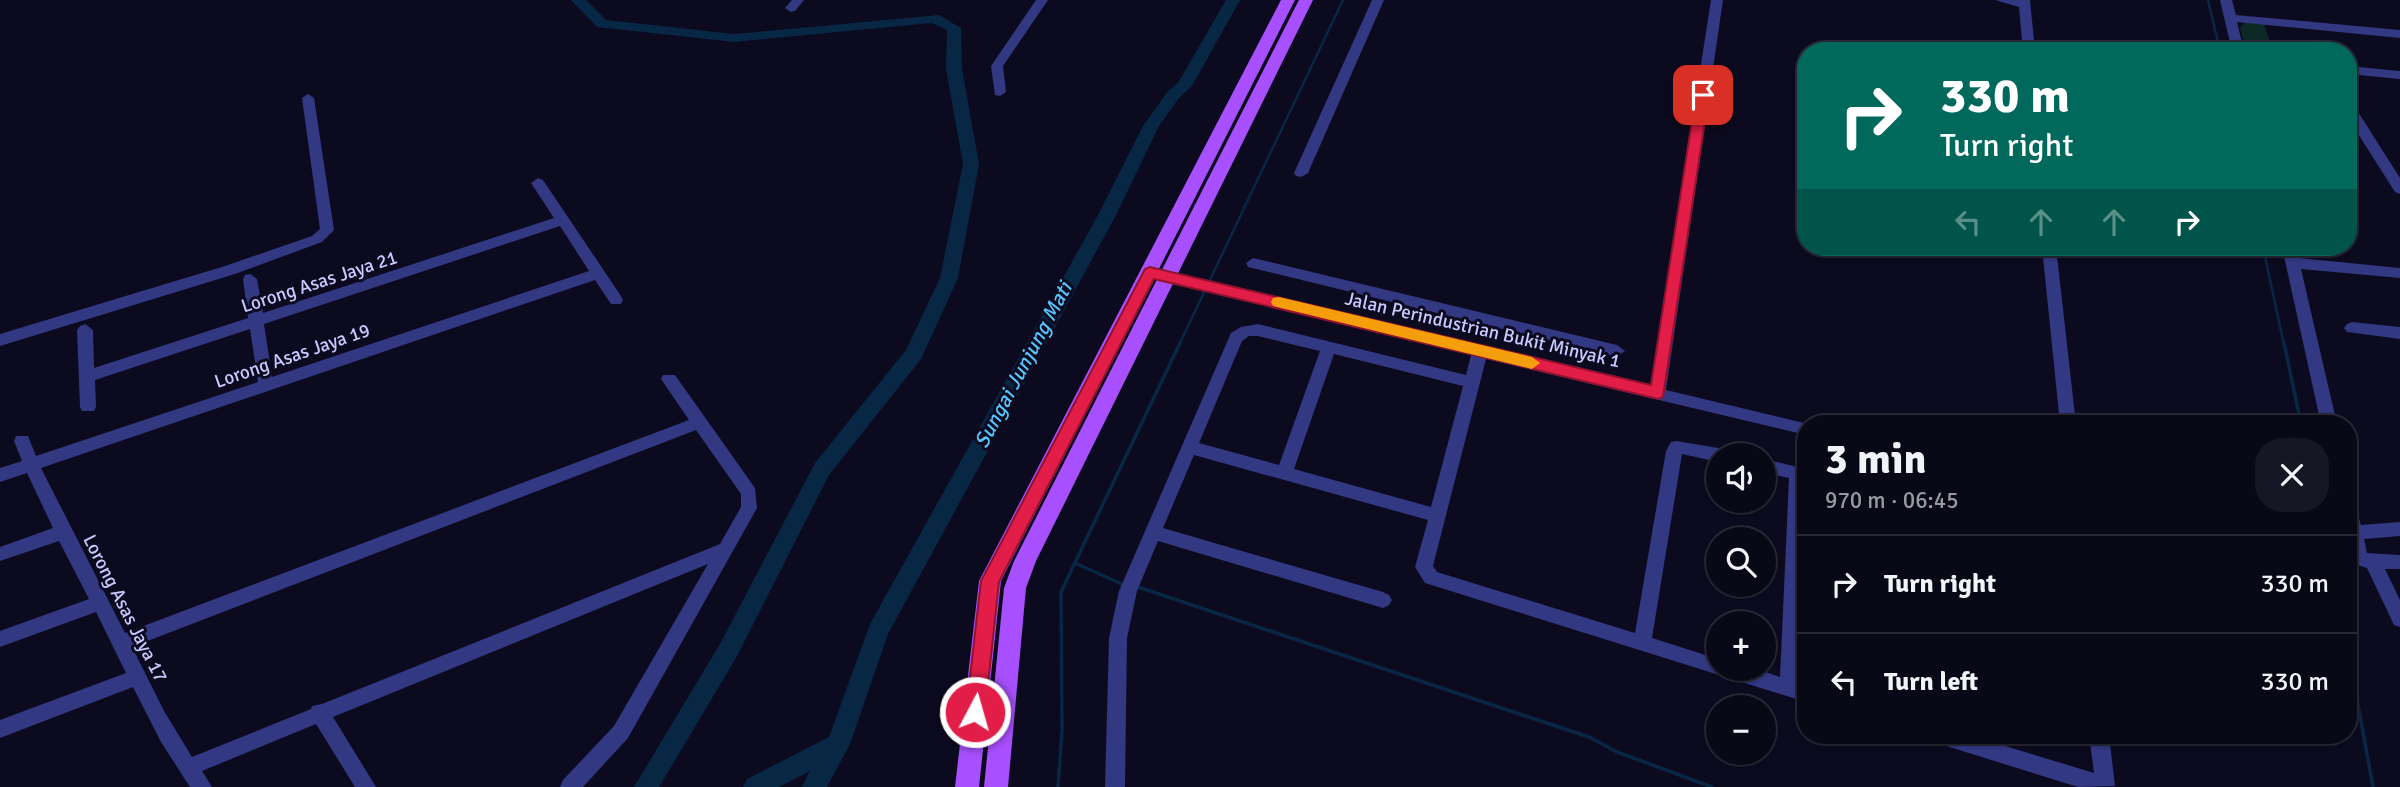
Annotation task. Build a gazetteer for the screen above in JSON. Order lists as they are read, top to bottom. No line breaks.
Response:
{"streets":{"street":["Lorong Asas Jaya 21","Jalan Perindustrian Bukit Minyak 1","Lorong Asas Jaya 19","Lorong Asas Jaya 17"]},"crossings":[["Lorong Asas Jaya 19","Lorong Asas Jaya 17"]],"water":["Sungai Junjung Mati"],"page":{"turn":["330 m","Turn right"],"heading":["3 min","970 m · 06:45"],"map_buttons":["+","−"],"list":[{"name":"Turn right","value":"330 m"},{"name":"Turn left","value":"330 m"}]}}
